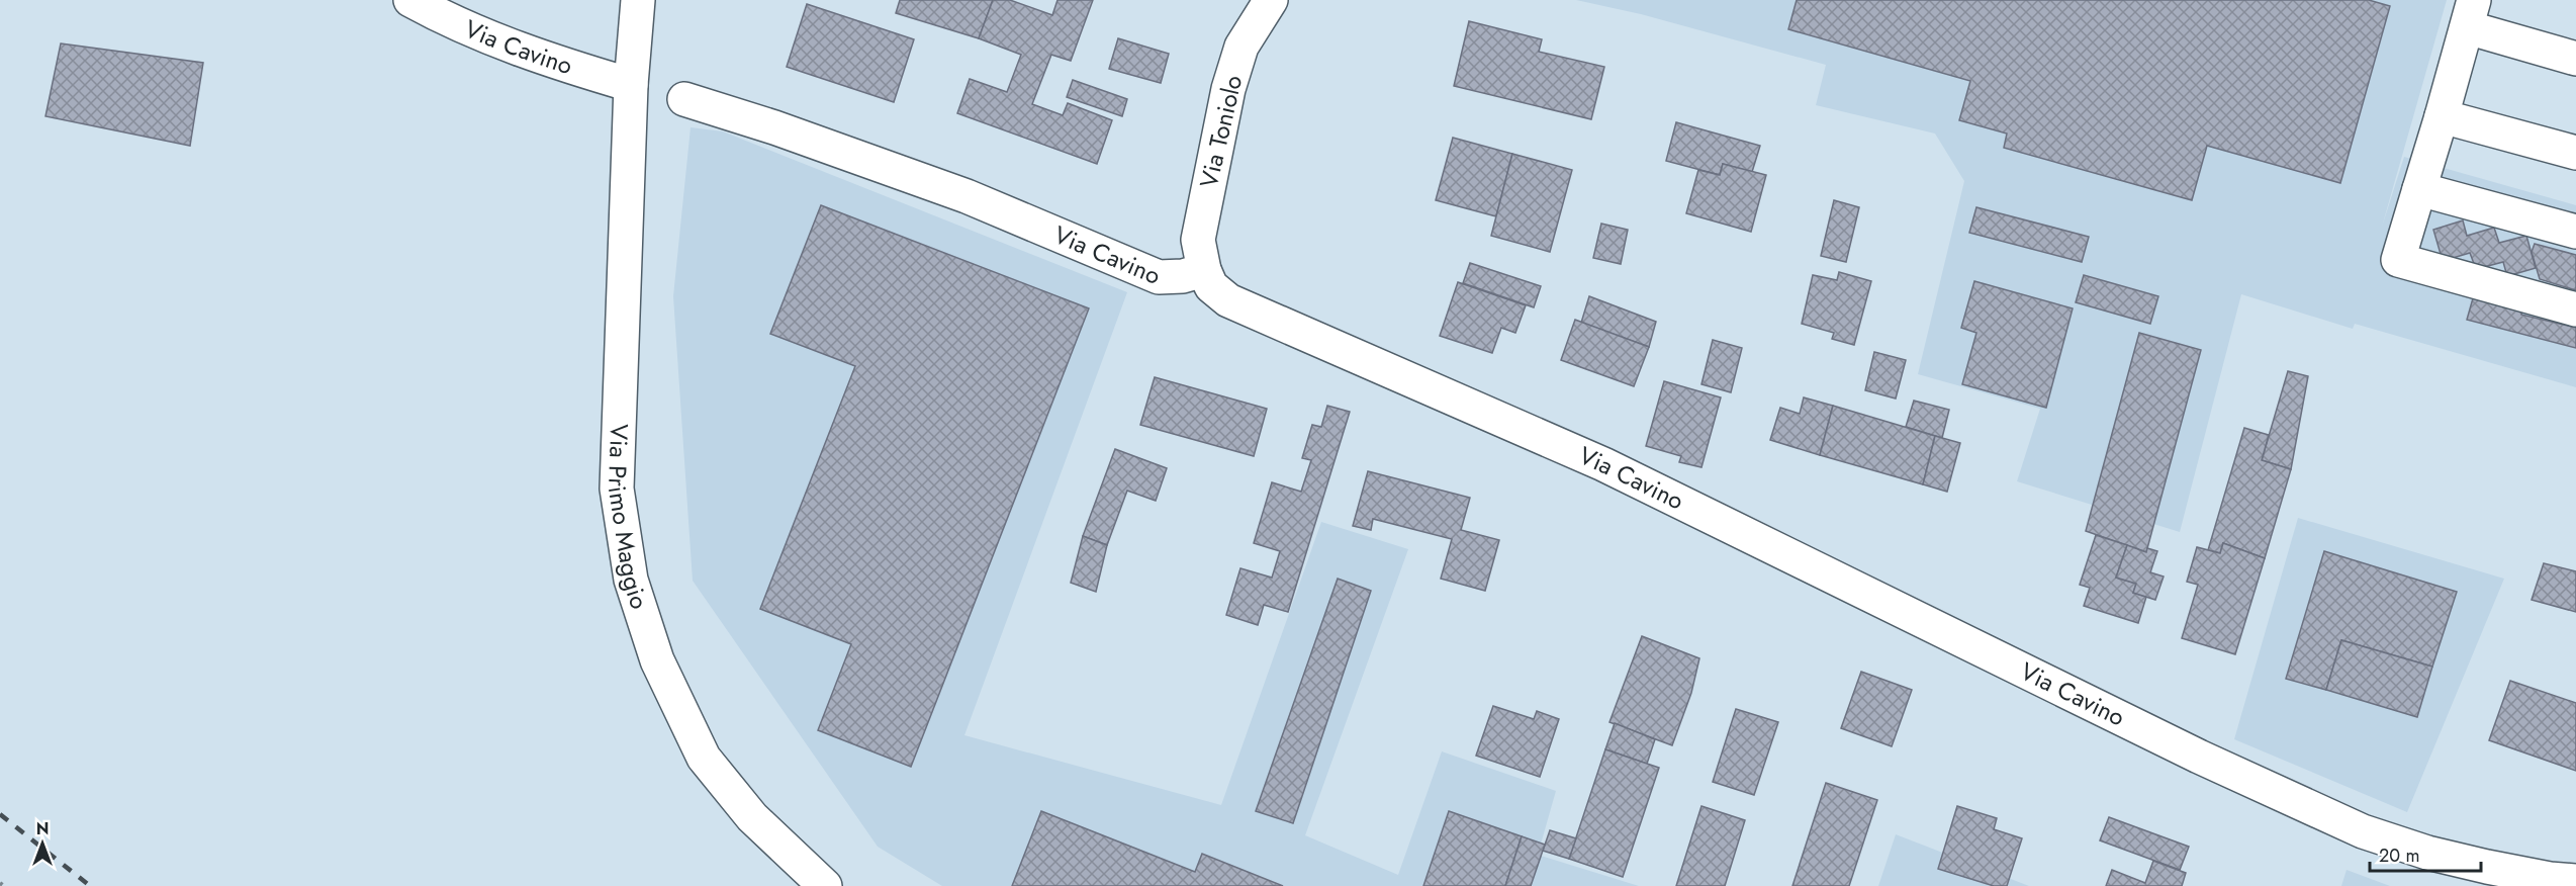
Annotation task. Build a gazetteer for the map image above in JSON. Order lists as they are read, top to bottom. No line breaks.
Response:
{"streets":{"street":["Via Cavino","Via Toniolo","Via Primo Maggio"]},"crossings":[["Via Cavino","Via Toniolo"],["Via Cavino","Via Primo Maggio"]],"scale_bar":"20 m","north":"top"}
